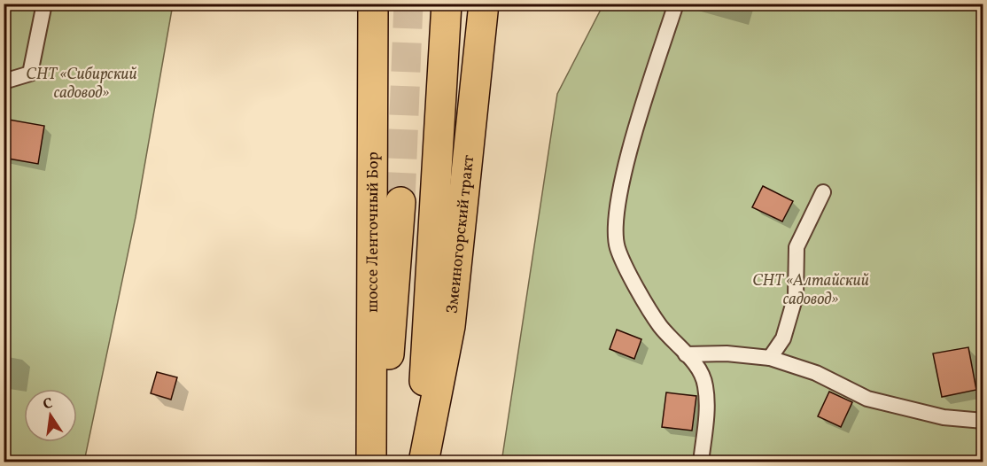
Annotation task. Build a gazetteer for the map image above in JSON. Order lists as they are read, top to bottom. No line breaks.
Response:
{"streets":{"highway":["шоссе Ленточный Бор","Змеиногорский тракт"]},"parks":["СНТ «Сибирский садовод»","СНТ «Алтайский садовод»"],"north":"top"}
